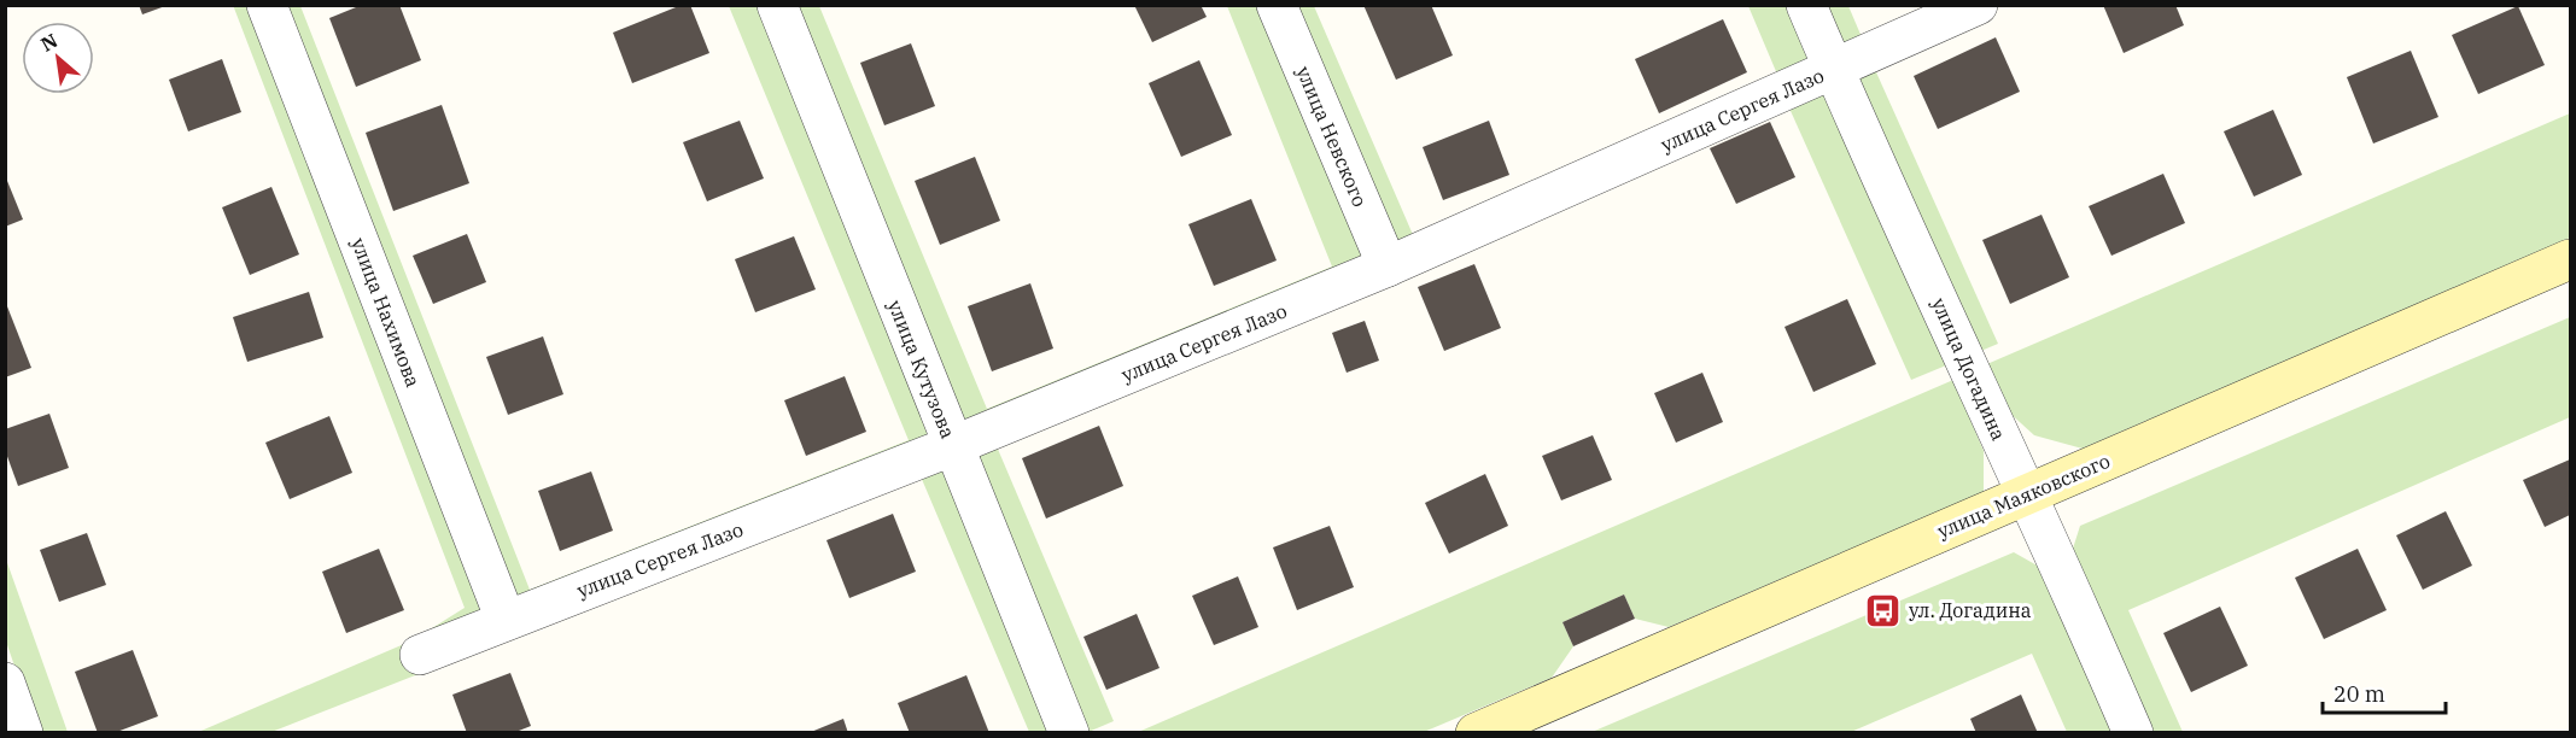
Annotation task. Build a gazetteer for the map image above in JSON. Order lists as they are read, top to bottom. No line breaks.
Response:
{"streets":{"main road":["улица Маяковского"],"street":["улица Сергея Лазо","улица Невского","улица Нахимова","улица Кутузова","улица Догадина"]},"crossings":[["улица Сергея Лазо","улица Невского"],["улица Сергея Лазо","улица Нахимова"],["улица Сергея Лазо","улица Кутузова"],["улица Сергея Лазо","улица Догадина"],["улица Догадина","улица Маяковского"]],"places":{"bus stop":["ул. Догадина"]},"scale_bar":"20 m","north":"top left"}
